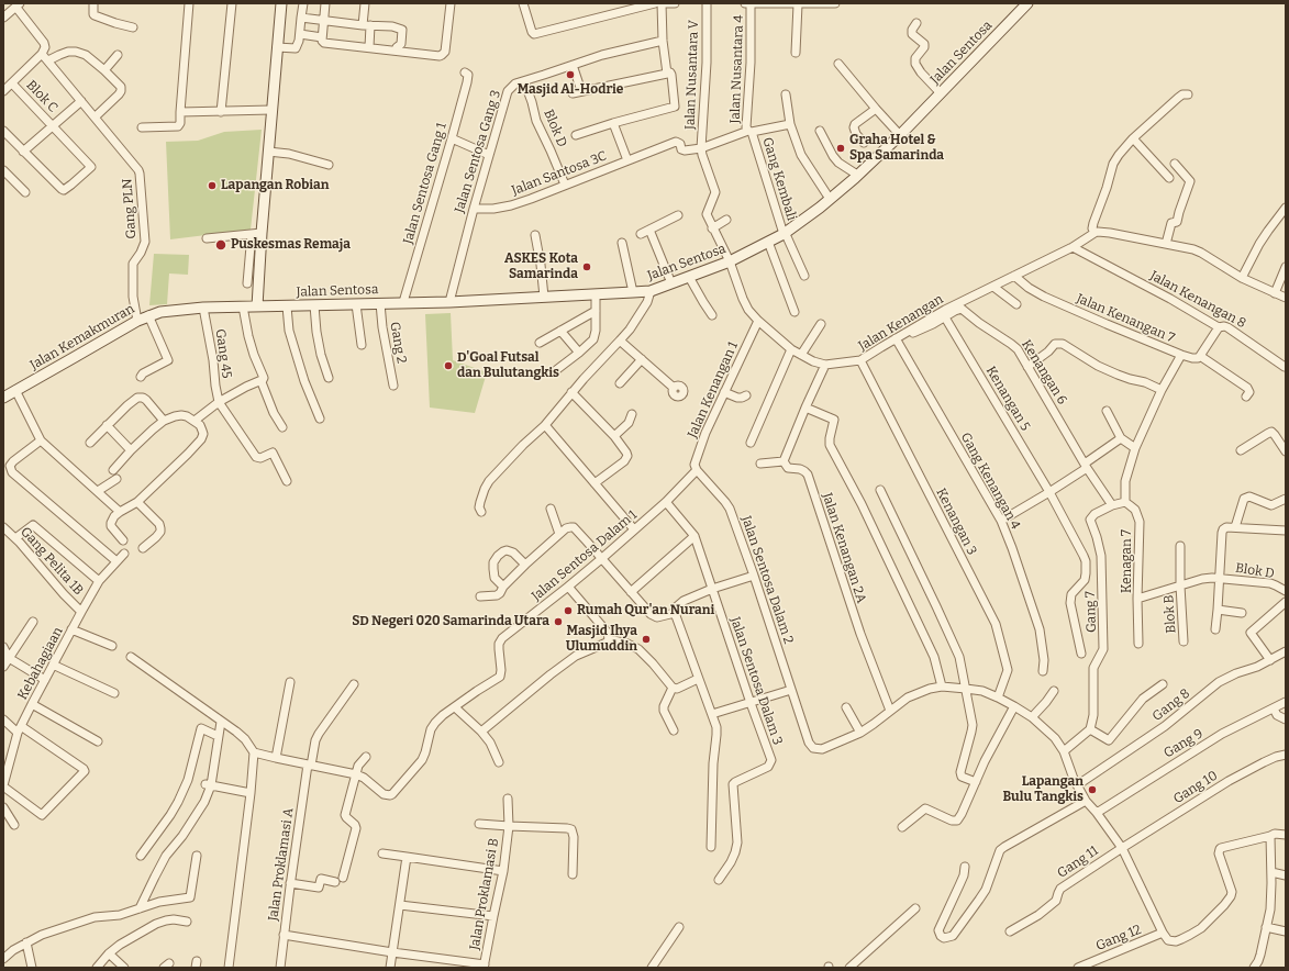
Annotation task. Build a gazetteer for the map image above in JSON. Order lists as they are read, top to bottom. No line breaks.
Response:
{"streets":{"street":["Jalan Sentosa","Jalan Nusantara 4","Jalan Nusantara V","Blok C","Blok D","Jalan Sentosa Gang 3","Jalan Santosa 3C","Gang Kembali","Jalan Sentosa Gang 1","Gang PLN","Jalan Kenangan 8","Jalan Kenangan 7","Jalan Kenangan","Jalan Kemakmuran","Gang 2","Gang 45","Kenangan 6","Jalan Kenangan 1","Kenangan 5","Gang Kenangan 4","Kenangan 3","Jalan Kenangan 2A","Jalan Sentosa Dalam 1","Gang Pelita 1B","Kenagan 7","Jalan Sentosa Dalam 2","Gang 7","Blok B","Kebahagiaan","Jalan Sentosa Dalam 3","Gang 8","Gang 9","Gang 10","Gang 11","Jalan Proklamasi A","Jalan Proklamasi B","Gang 12"]},"crossings":[["Jalan Sentosa","Jalan Sentosa Gang 3"],["Jalan Sentosa","Gang Kembali"],["Jalan Sentosa","Jalan Sentosa Gang 1"],["Jalan Sentosa","Jalan Kenangan"],["Jalan Sentosa","Jalan Kemakmuran"],["Jalan Sentosa","Gang 2"],["Jalan Nusantara 4","Gang Kembali"],["Jalan Nusantara V","Jalan Santosa 3C"],["Jalan Nusantara V","Jalan Kenangan"],["Blok D","Jalan Sentosa Gang 3"],["Blok D","Jalan Santosa 3C"],["Blok D","Kenagan 7"],["Jalan Sentosa Gang 3","Jalan Santosa 3C"],["Gang PLN","Jalan Kemakmuran"],["Jalan Kenangan 8","Jalan Kenangan"],["Jalan Kenangan 7","Jalan Kenangan"],["Jalan Kenangan","Kenangan 6"],["Jalan Kenangan","Jalan Kenangan 1"],["Jalan Kenangan","Gang Kenangan 4"],["Jalan Kenangan","Kenangan 3"],["Jalan Kemakmuran","Gang 45"],["Kenangan 6","Kenangan 5"],["Kenangan 6","Gang 7"],["Jalan Kenangan 1","Jalan Sentosa Dalam 1"],["Jalan Kenangan 1","Jalan Sentosa Dalam 2"],["Jalan Sentosa Dalam 1","Jalan Sentosa Dalam 2"],["Jalan Sentosa Dalam 1","Jalan Sentosa Dalam 3"],["Gang Pelita 1B","Kebahagiaan"],["Kenagan 7","Blok B"],["Gang 10","Gang 11"]],"places":["Masjid Al-Hodrie","Graha Hotel & Spa Samarinda","Lapangan Robian","Puskesmas Remaja","ASKES Kota Samarinda","D'Goal Futsal dan Bulutangkis","Rumah Qur'an Nurani","SD Negeri 020 Samarinda Utara","Masjid Ihya Ulumuddin","Lapangan Bulu Tangkis"]}
